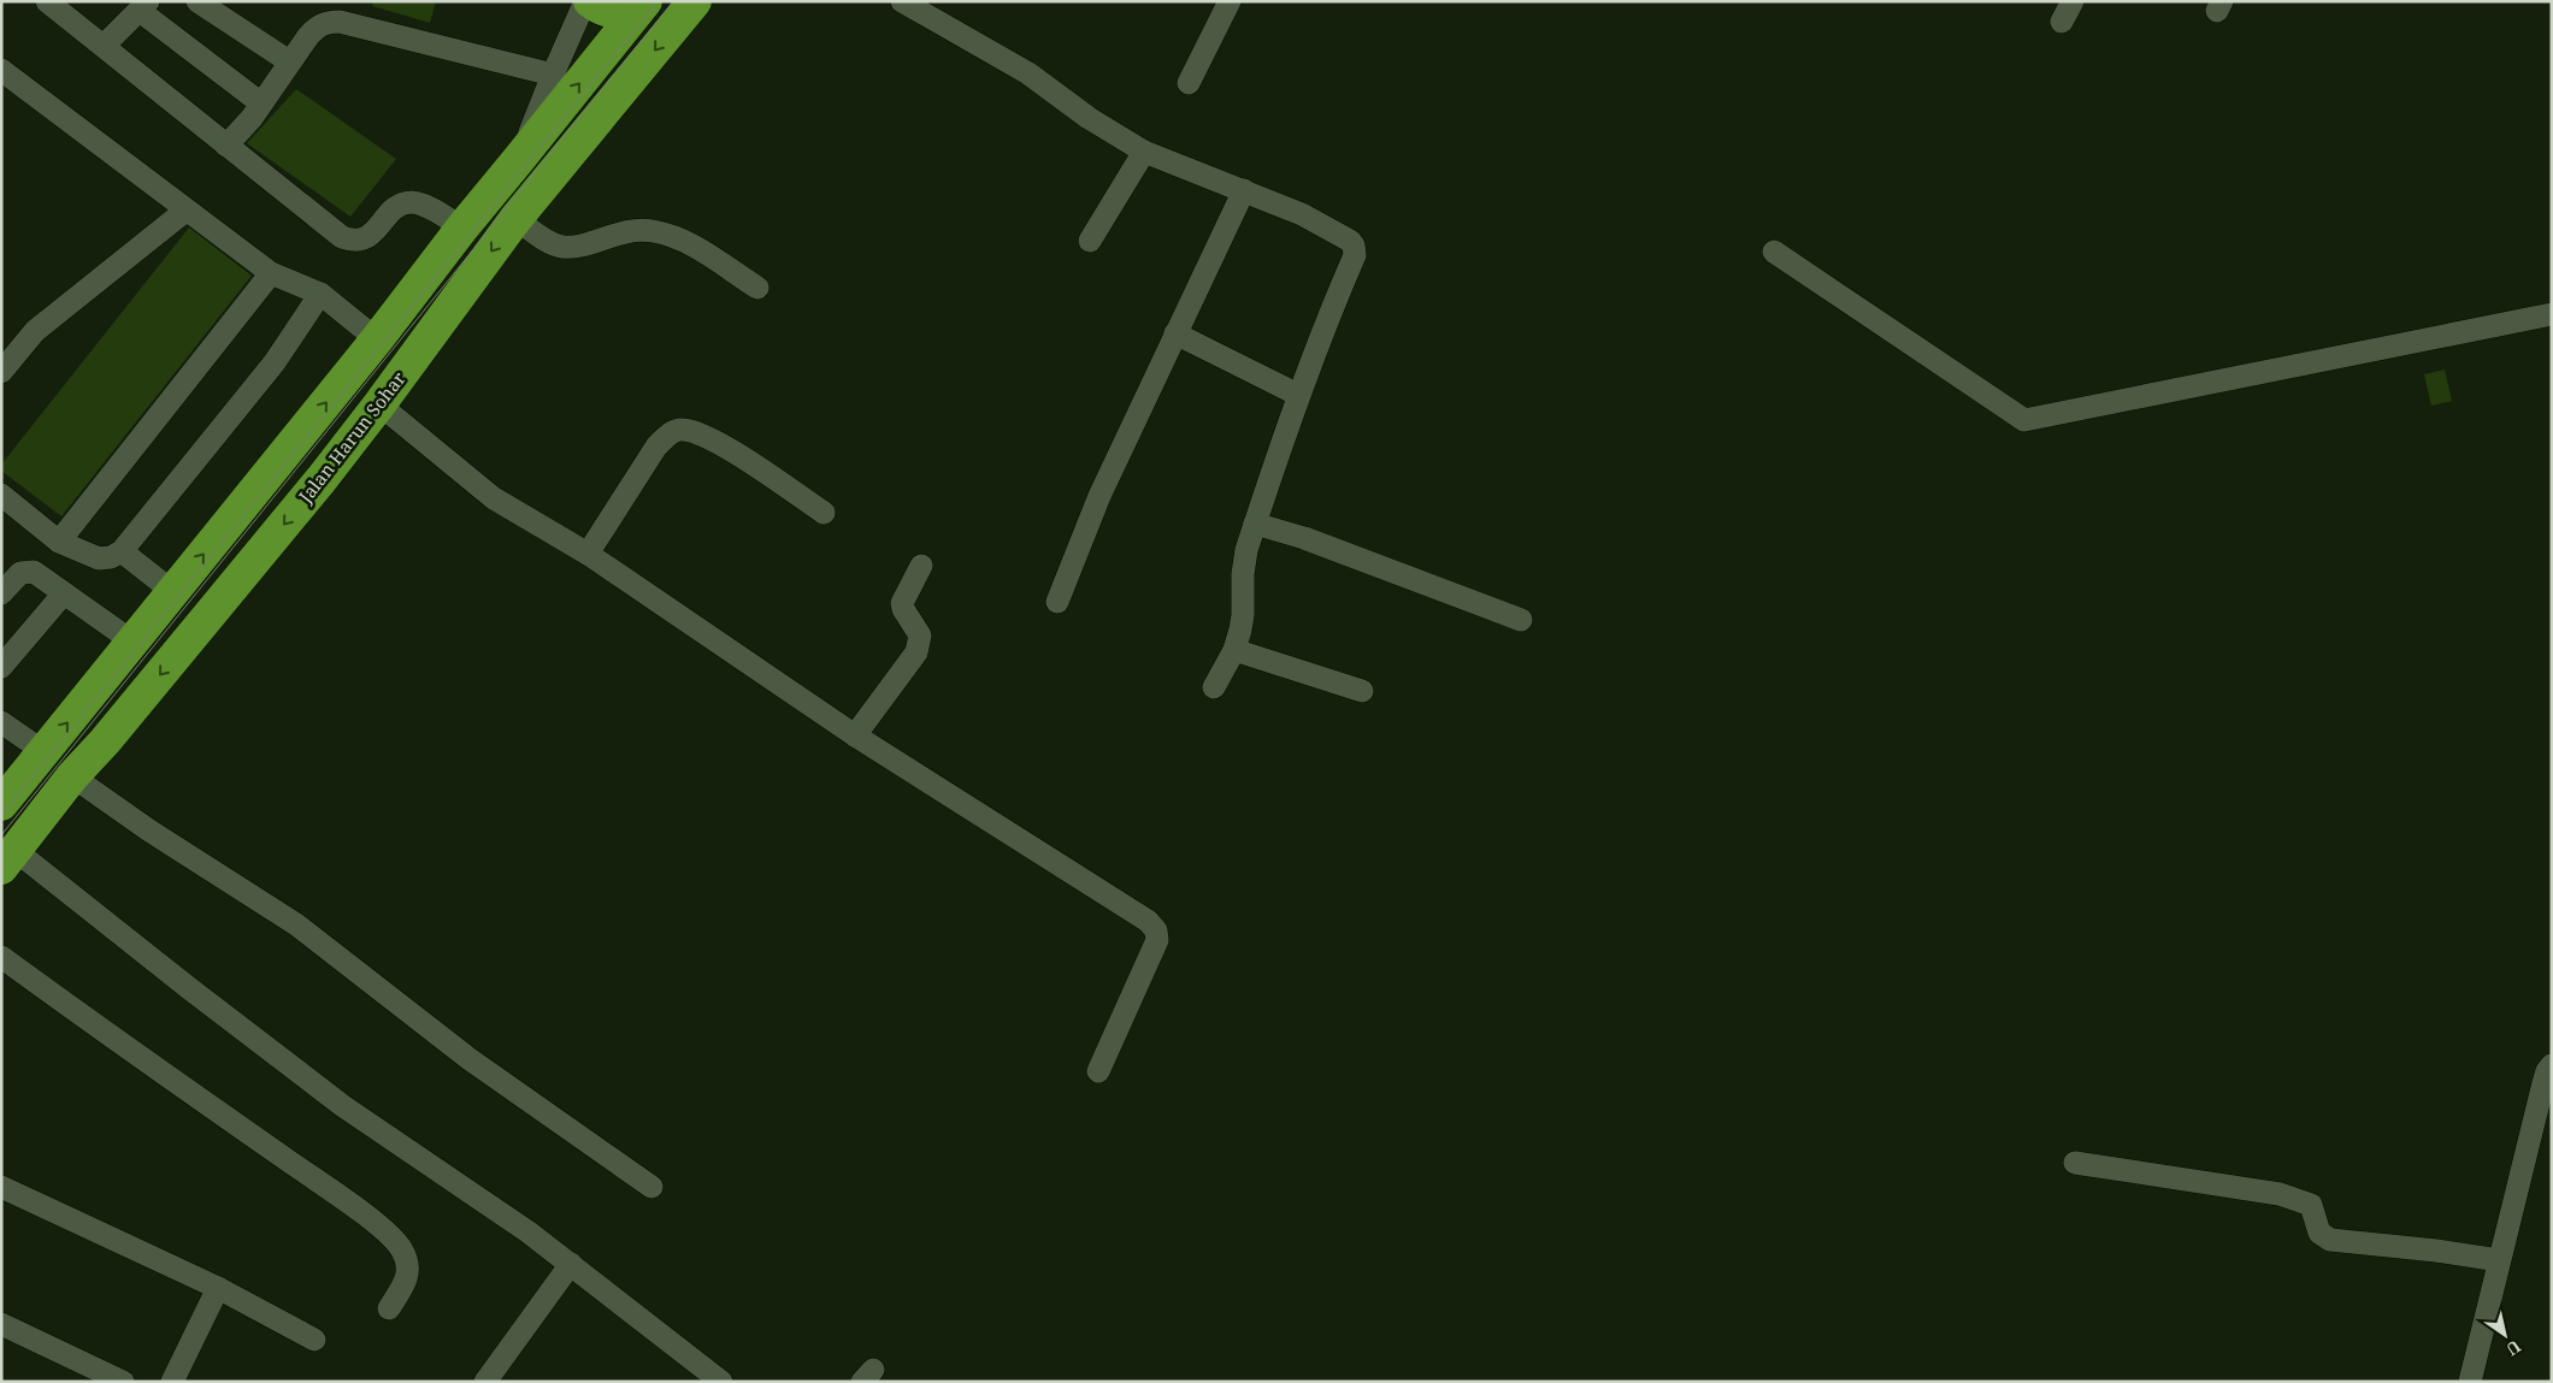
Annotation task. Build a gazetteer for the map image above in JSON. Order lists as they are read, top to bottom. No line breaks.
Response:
{"streets":{"highway":["Jalan Harun Sohar"]},"north":"bottom right"}
